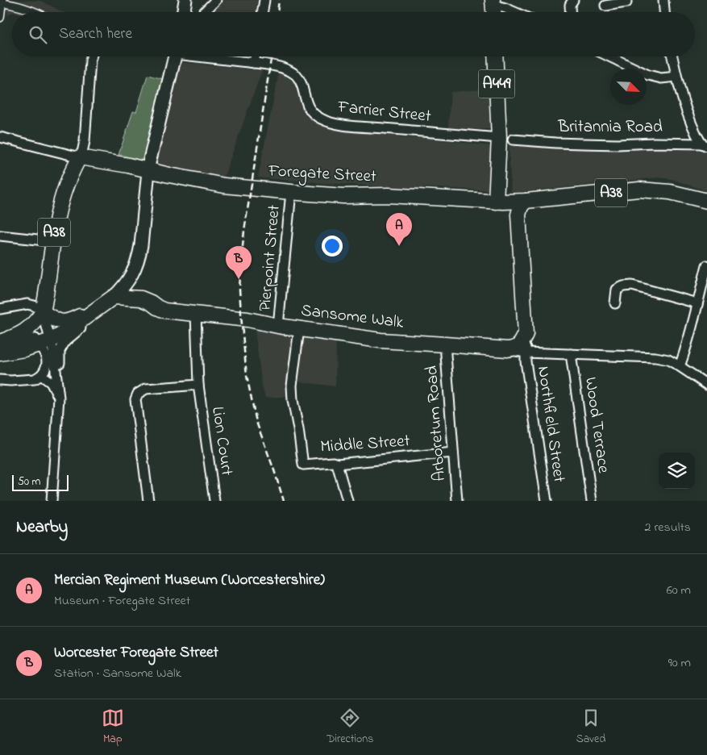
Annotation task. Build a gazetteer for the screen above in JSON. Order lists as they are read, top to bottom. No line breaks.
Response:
{"streets":{"main road":["A449","Foregate Street","A38","Sansome Walk"],"street":["Farrier Street","Britannia Road","Pierpoint Street","Arboretum Road","Northfield Street","Wood Terrace","Lion Court","Middle Street"]},"crossings":[["A449","Farrier Street"],["A449","Britannia Road"],["A449","Foregate Street"],["A449","A38"],["Farrier Street","Britannia Road"],["Foregate Street","A38"],["Foregate Street","Pierpoint Street"],["Pierpoint Street","Sansome Walk"],["Sansome Walk","Arboretum Road"],["Sansome Walk","Northfield Street"],["Sansome Walk","Wood Terrace"],["Sansome Walk","Lion Court"],["Sansome Walk","Middle Street"],["Arboretum Road","Middle Street"]],"scale_bar":"50 m","north":"bottom right","page":{"search":"Search here","pins":["A","B"],"scale":"50 m","heading":["Nearby","2 results"],"list":[{"mark":"A","name":"Mercian Regiment Museum (Worcestershire)","note":"Museum · Foregate Street","value":"60 m"},{"mark":"B","name":"Worcester Foregate Street","note":"Station · Sansome Walk","value":"90 m"}],"nav":["Map","Directions","Saved"]}}
